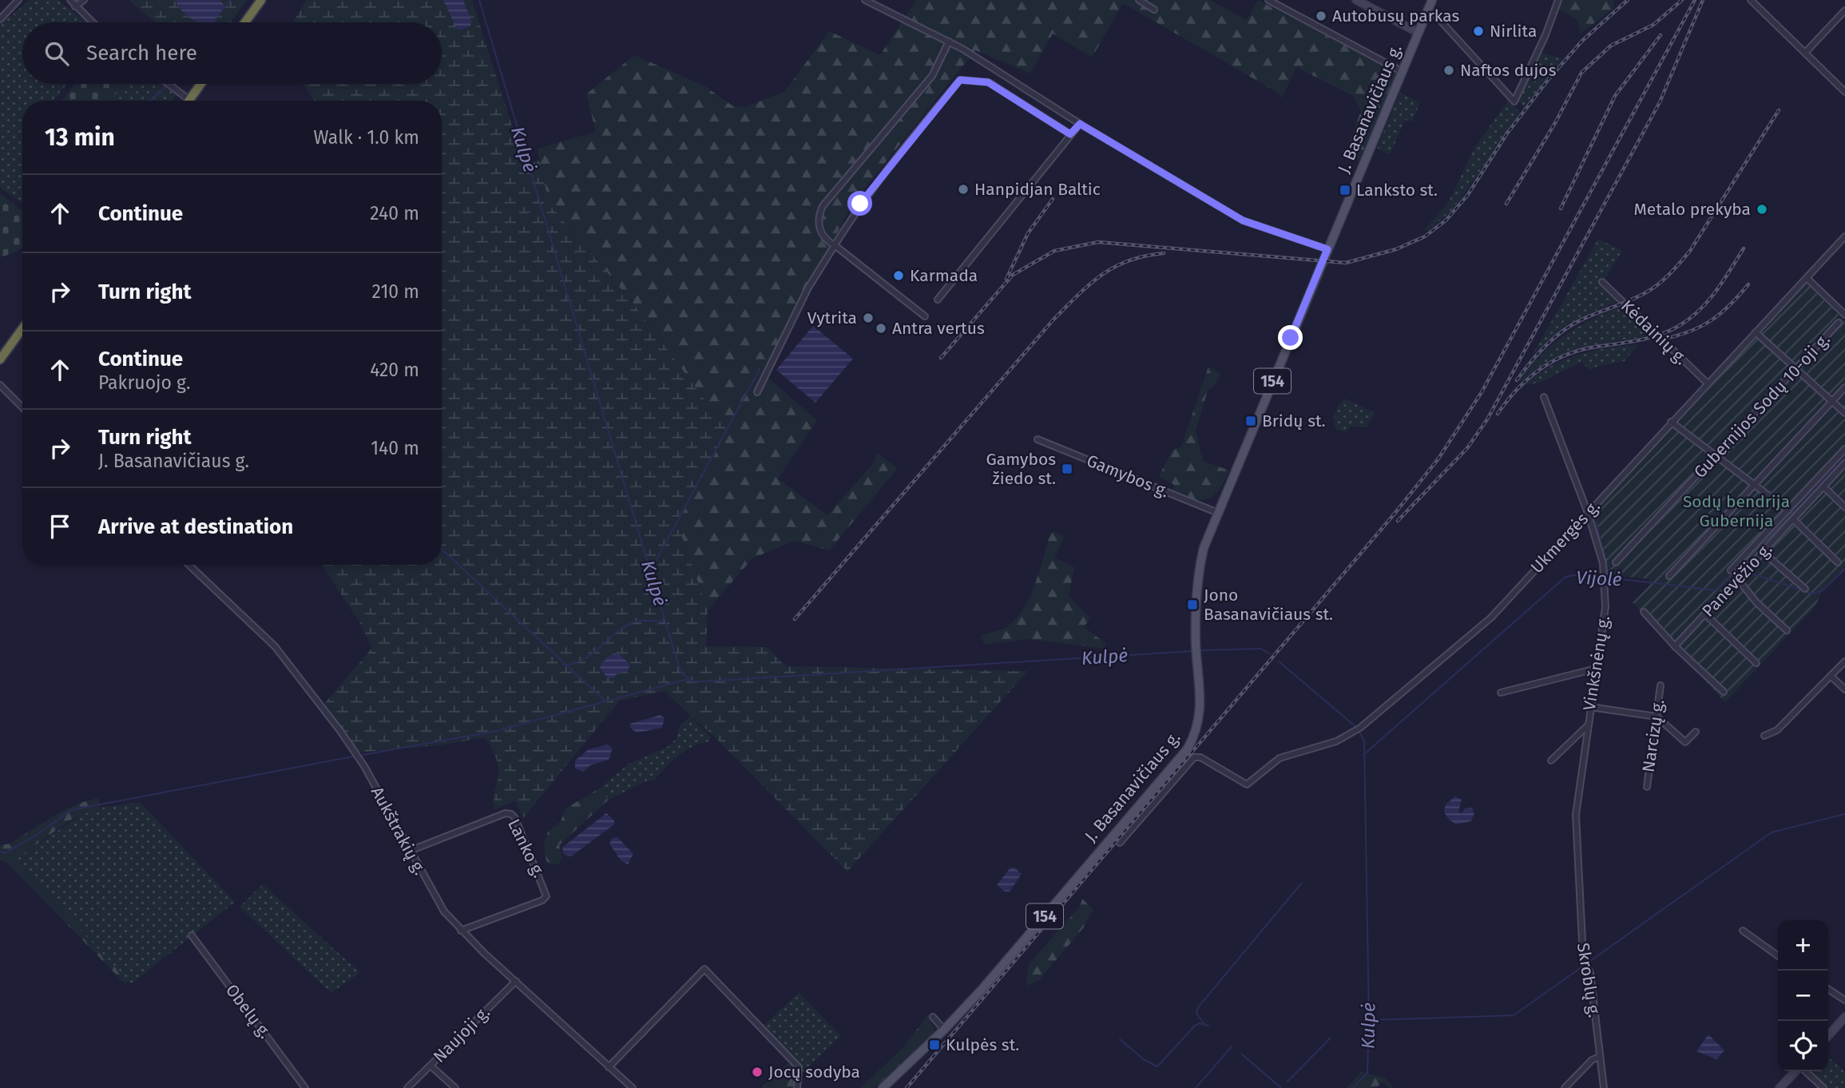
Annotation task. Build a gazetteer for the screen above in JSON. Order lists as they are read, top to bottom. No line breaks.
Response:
{"streets":{"main road":["J. Basanavičiaus g.","154"],"street":["Kėdainių g.","Gubernijos Sodų 10-oji g.","Gamybos g.","Ukmergės g.","Panevėžio g.","Vinkšnėnų g.","Narcizų g.","Aukštrakių g.","Lanko g.","Skroblų g.","Obelų g.","Naujoji g."]},"crossings":[["J. Basanavičiaus g.","Gamybos g."],["Kėdainių g.","Ukmergės g."],["Ukmergės g.","Vinkšnėnų g."],["Vinkšnėnų g.","Skroblų g."],["Aukštrakių g.","Lanko g."],["Aukštrakių g.","Naujoji g."]],"water":["Kulpė","Vijolė"],"parks":["Sodų bendrija Gubernija"],"places":{"other":["Autobusų parkas","Nirlita","Naftos dujos","Hanpidjan Baltic","Metalo prekyba","Karmada","Vytrita","Antra vertus","Jocų sodyba"],"transit":["Lanksto st.","Bridų st.","Gamybos žiedo st.","Jono Basanavičiaus st.","Kulpės st."]},"page":{"search":"Search here","heading":["13 min","Walk · 1.0 km"],"list":[["Continue","240 m"],["Turn right","210 m"],["Continue","Pakruojo g.","420 m"],["Turn right","J. Basanavičiaus g.","140 m"],"Arrive at destination"],"map_buttons":["+","−"]}}
